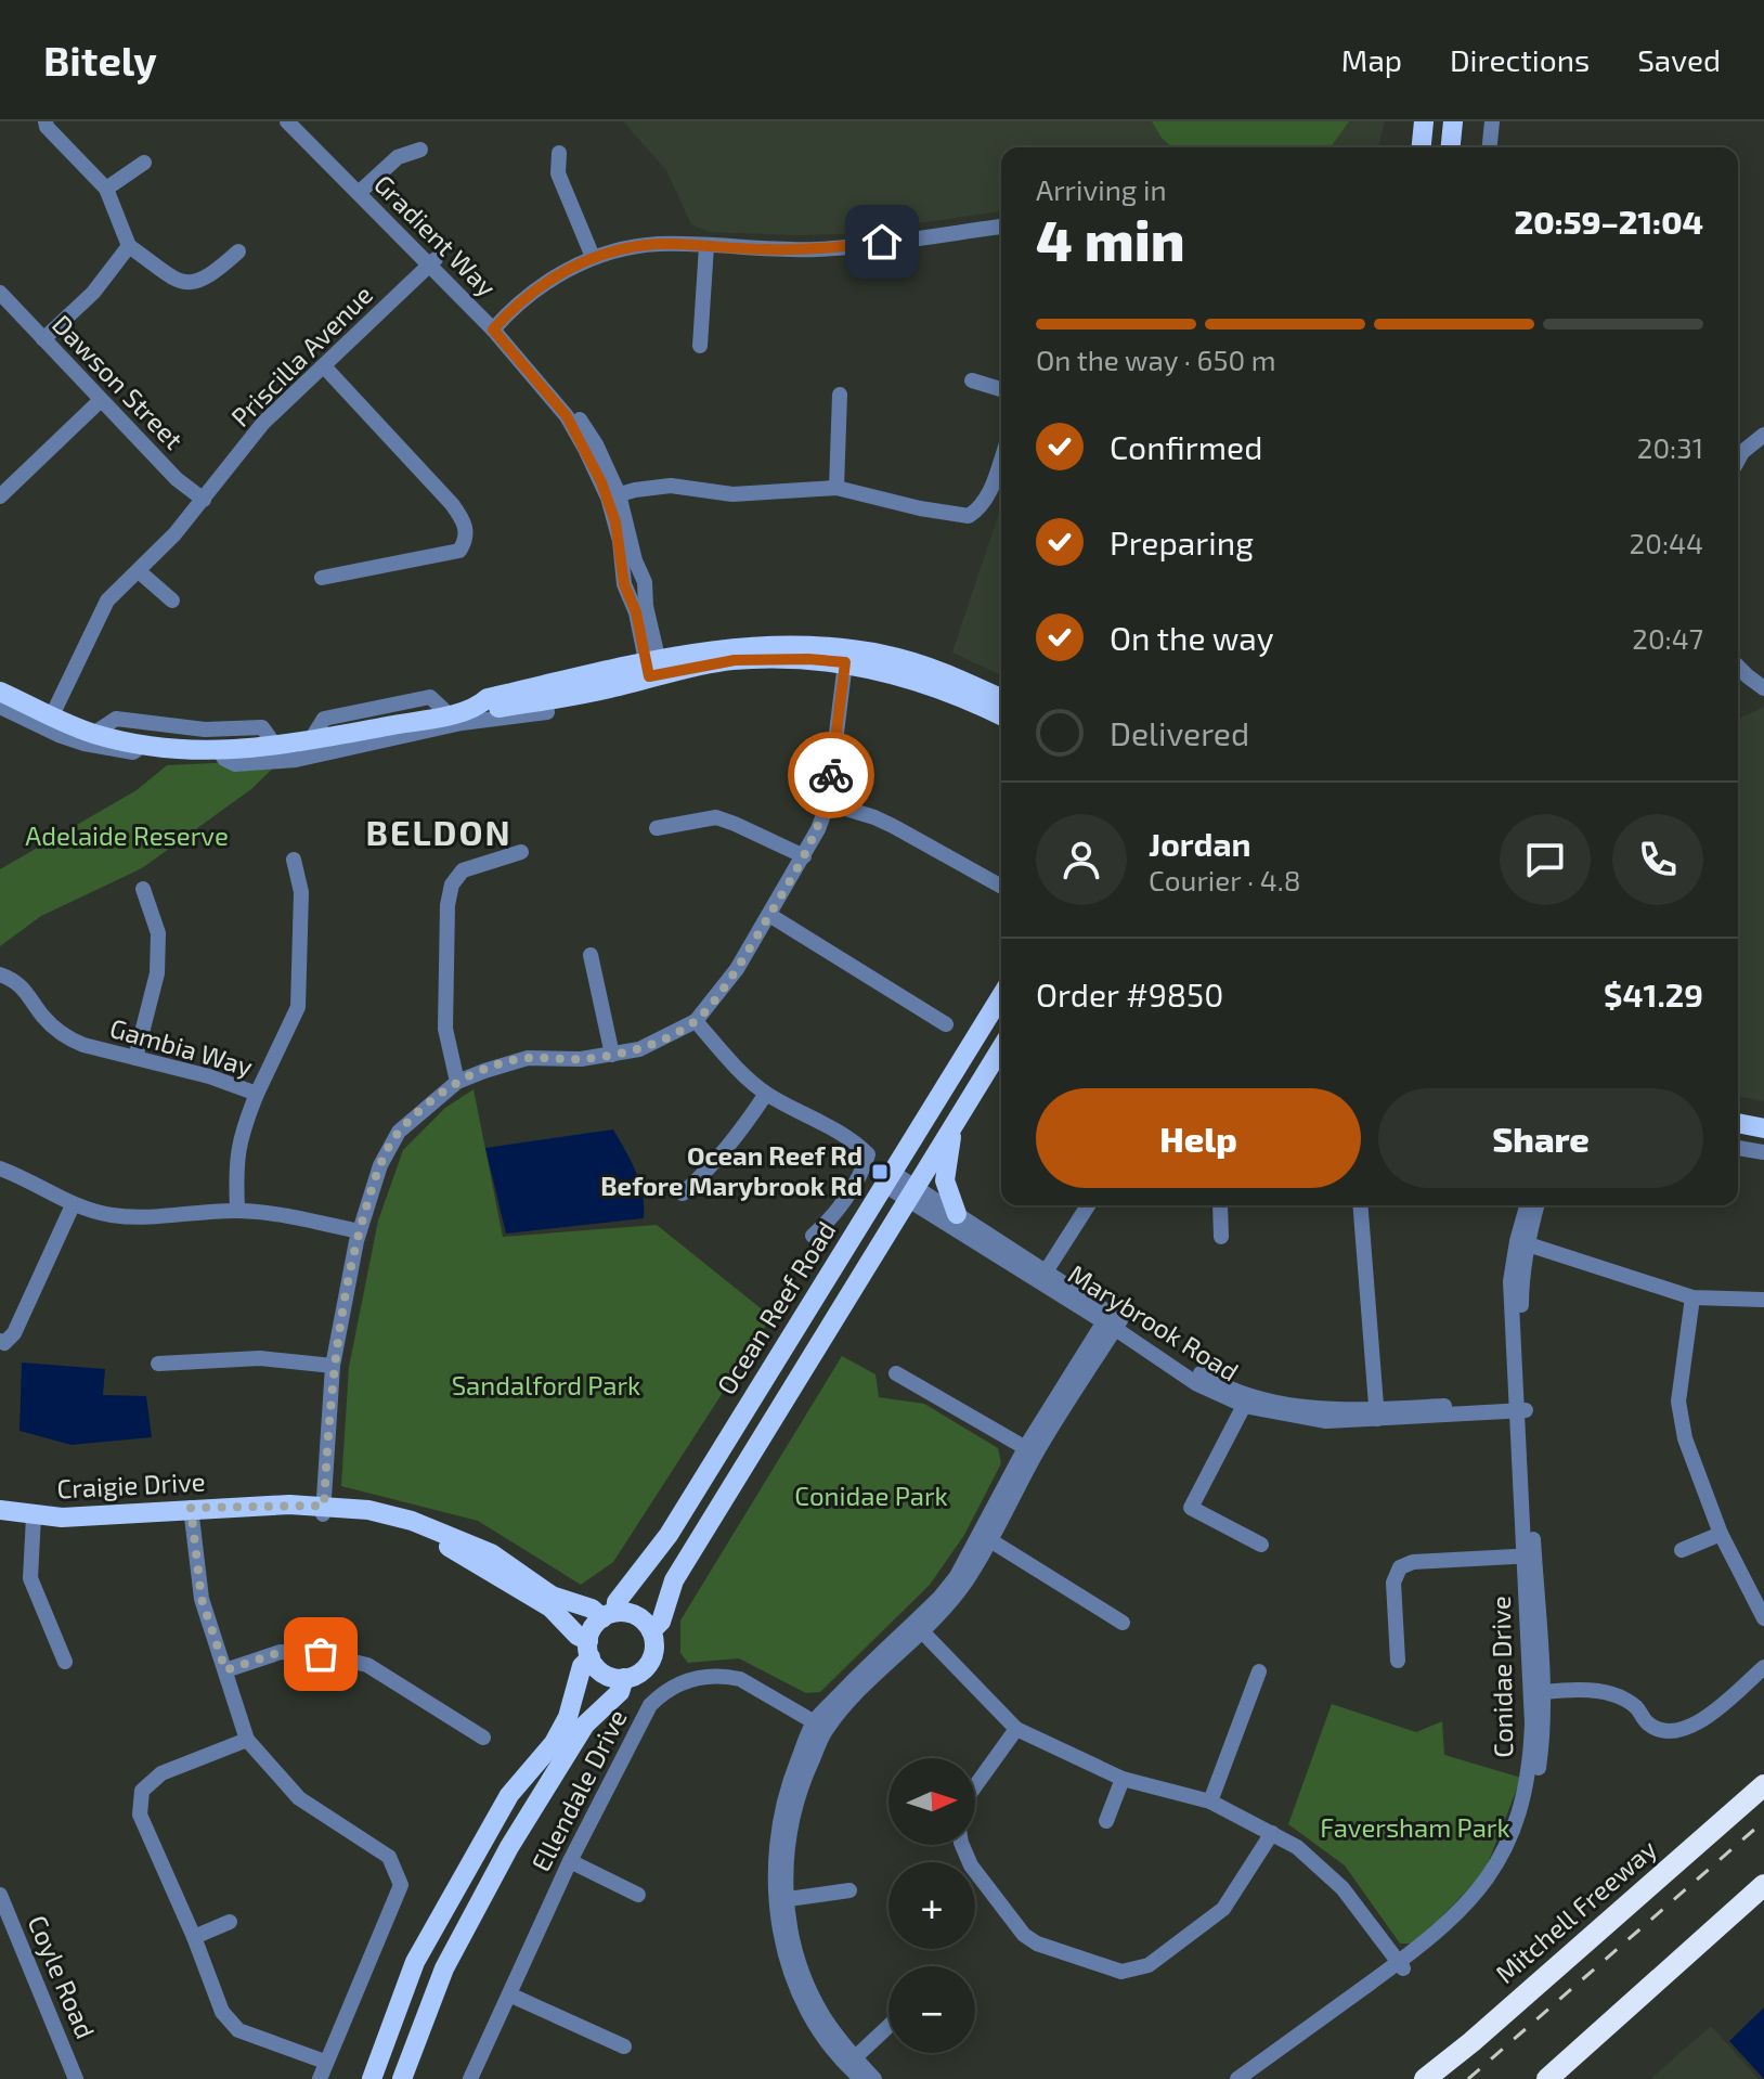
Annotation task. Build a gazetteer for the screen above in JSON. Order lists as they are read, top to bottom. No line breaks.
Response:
{"streets":{"highway":["Mitchell Freeway"],"main road":["Ocean Reef Road","Craigie Drive"],"street":["Gradient Way","Priscilla Avenue","Dawson Street","Gambia Way","Marybrook Road","Conidae Drive","Ellendale Drive","Coyle Road"]},"crossings":[["Gradient Way","Priscilla Avenue"],["Priscilla Avenue","Dawson Street"],["Ocean Reef Road","Marybrook Road"],["Ocean Reef Road","Craigie Drive"],["Marybrook Road","Conidae Drive"]],"districts":["BELDON"],"parks":["Adelaide Reserve","Sandalford Park","Conidae Park","Faversham Park"],"places":{"transit":["Ocean Reef Rd Before Marybrook Rd"]},"north":"right","page":{"header":"Bitely","nav":["Map","Directions","Saved"],"heading":["4 min","Arriving in","20:59–21:04"],"panel":["Jordan","Courier · 4.8","Order #9850","$41.29"],"bar":"On the way · 650 m","list":[["Confirmed","20:31"],["Preparing","20:44"],["On the way","20:47"],"Delivered"],"buttons":["Help","Share"],"map_buttons":["+","−"]}}
